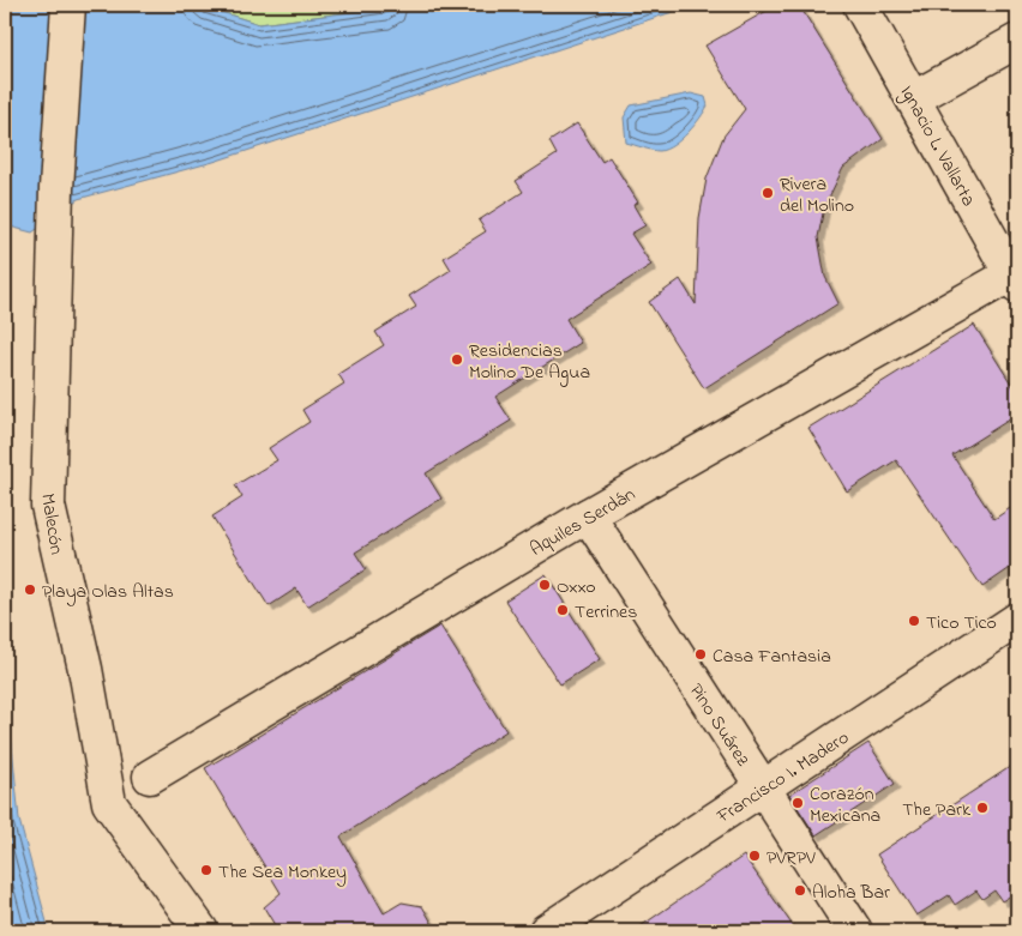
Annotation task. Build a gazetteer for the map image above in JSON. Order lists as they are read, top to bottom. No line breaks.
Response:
{"streets":{"street":["Ignacio L. Vallarta","Aquiles Serdán","Malecón","Pino Suárez","Francisco I. Madero"]},"crossings":[["Ignacio L. Vallarta","Aquiles Serdán"],["Aquiles Serdán","Pino Suárez"],["Pino Suárez","Francisco I. Madero"]],"places":["Rivera del Molino","Residencias Molino De Agua","Oxxo","Playa Olas Altas","Terrines","Tico Tico","Casa Fantasia","Corazón Mexicana","The Park","PVRPV","The Sea Monkey","Aloha Bar"]}
